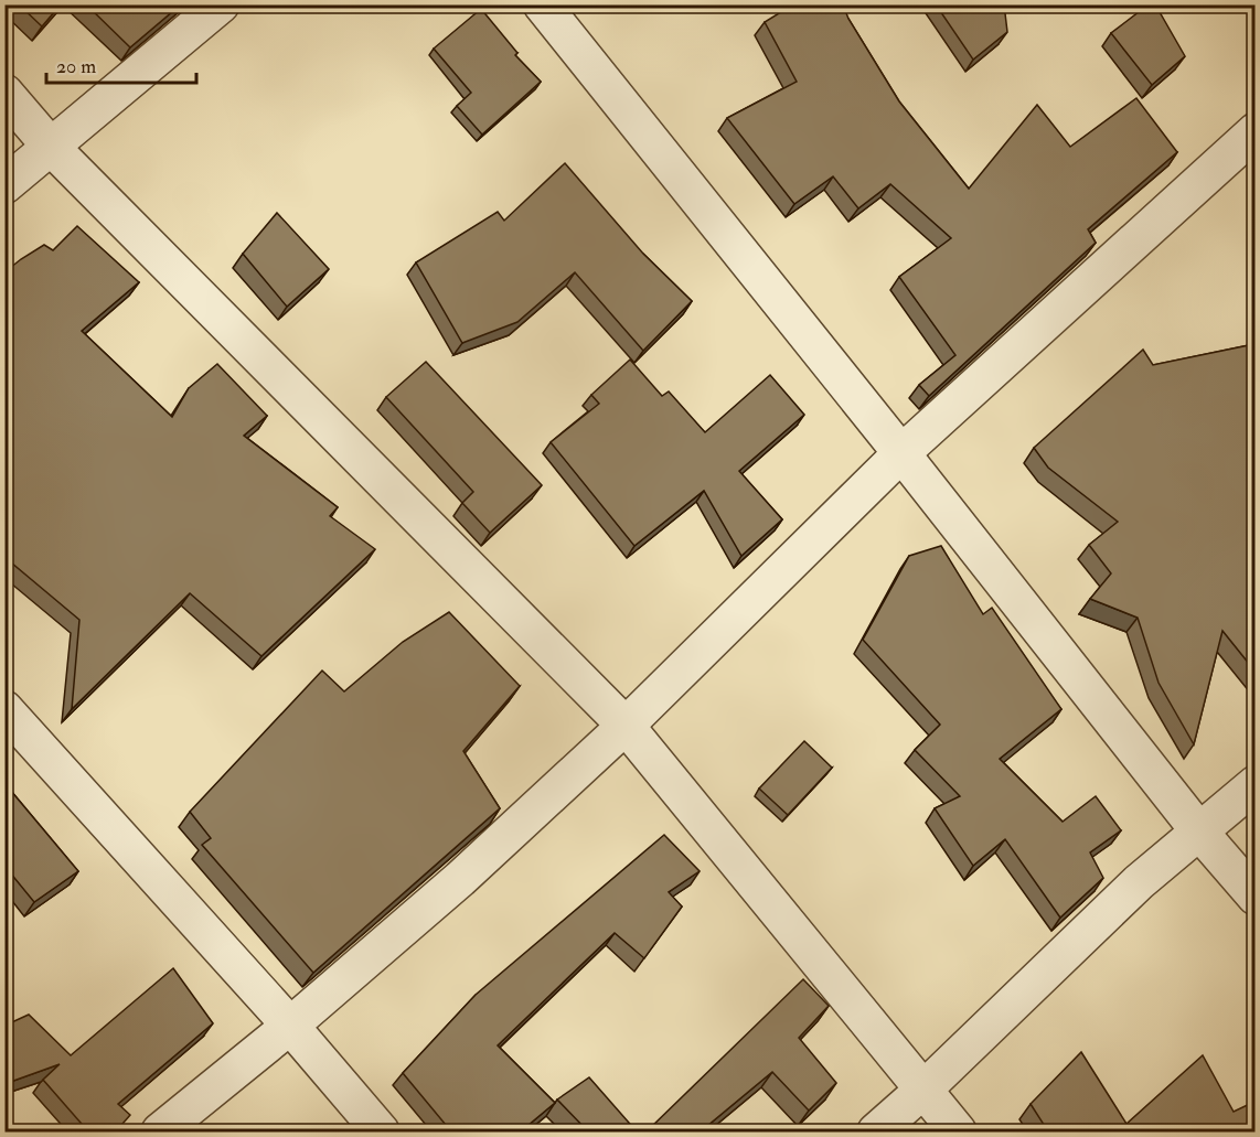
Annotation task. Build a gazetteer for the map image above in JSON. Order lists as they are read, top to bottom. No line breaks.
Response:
{"scale_bar":"20 m"}
